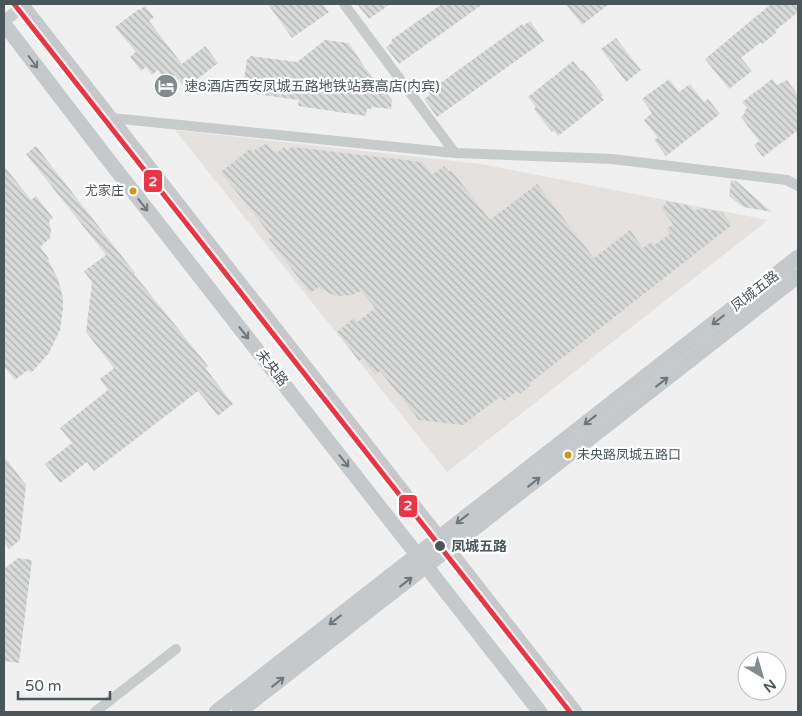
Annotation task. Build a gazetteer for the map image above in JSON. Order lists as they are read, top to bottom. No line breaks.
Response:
{"streets":{"main road":["凤城五路","未央路"]},"crossings":[["凤城五路","未央路"]],"places":{"hotel":["速8酒店西安凤城五路地铁站赛高店(内宾)"],"other":["尤家庄","未央路凤城五路口","凤城五路"]},"lines":["transit line 2"],"scale_bar":"50 m","north":"bottom right"}
